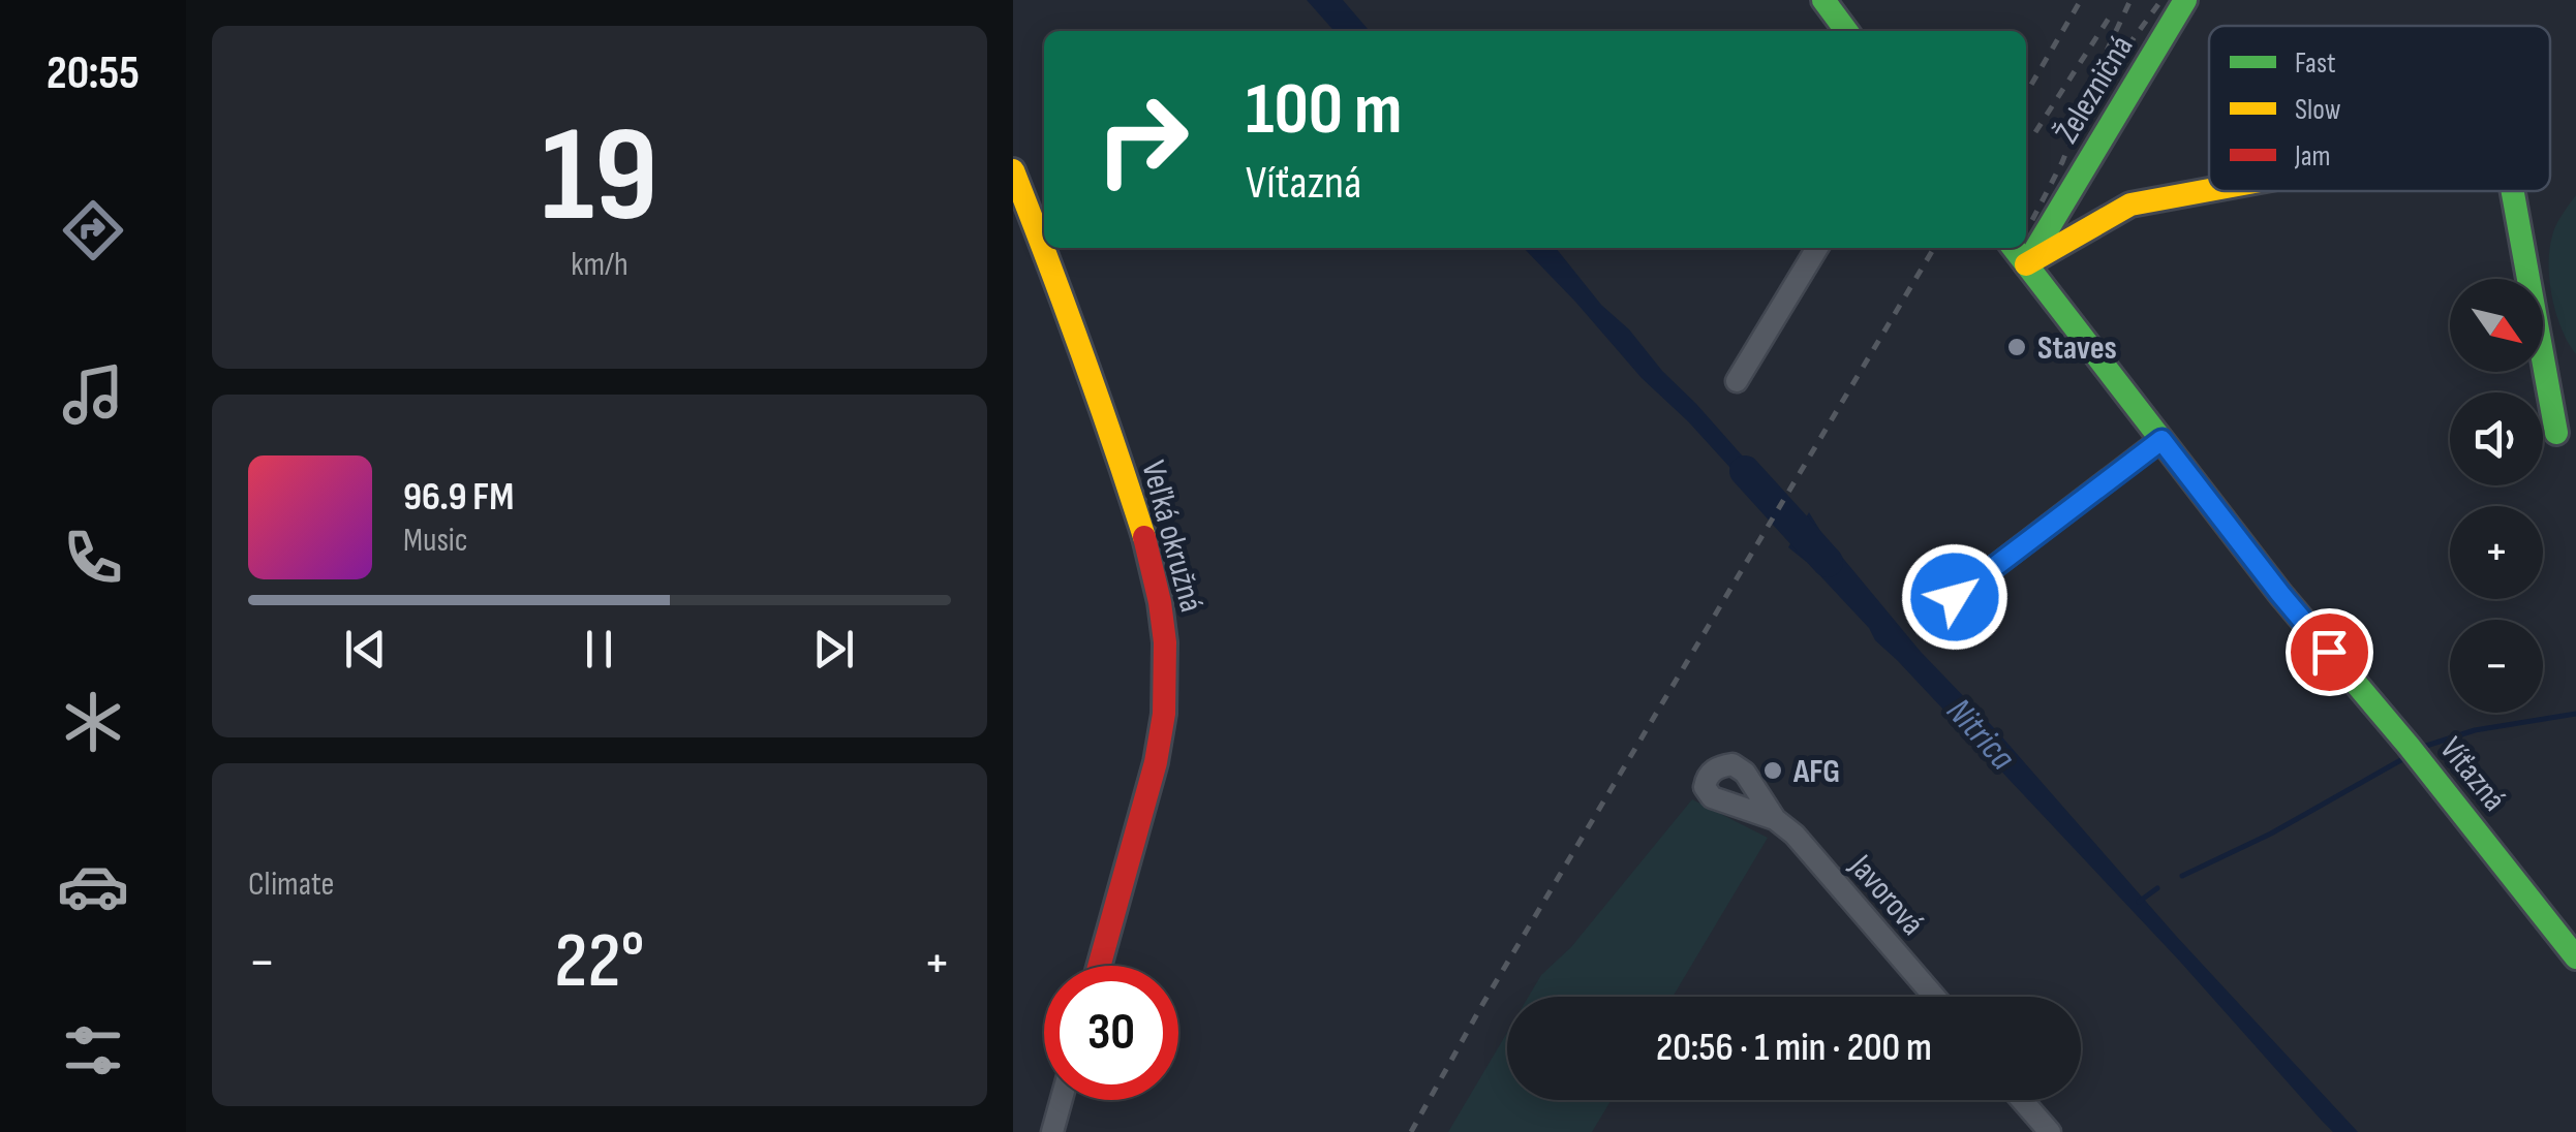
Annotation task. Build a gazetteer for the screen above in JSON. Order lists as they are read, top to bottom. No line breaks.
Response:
{"streets":{"street":["Železničná","Veľká okružná","Víťazná","Javorová"]},"crossings":[["Železničná","Víťazná"]],"water":["Nitrica"],"places":["Staves","AFG"],"legend":["Fast","Slow","Jam"],"north":"bottom right","page":{"tabs":"20:55","tile":[["19","km/h"],"Climate"],"turn":["100 m","Víťazná"],"map_buttons":["+","−"],"song":["96.9 FM","Music"],"heat":["−","22°","+"],"limit":"30","trip":"20:56 · 1 min · 200 m"}}
